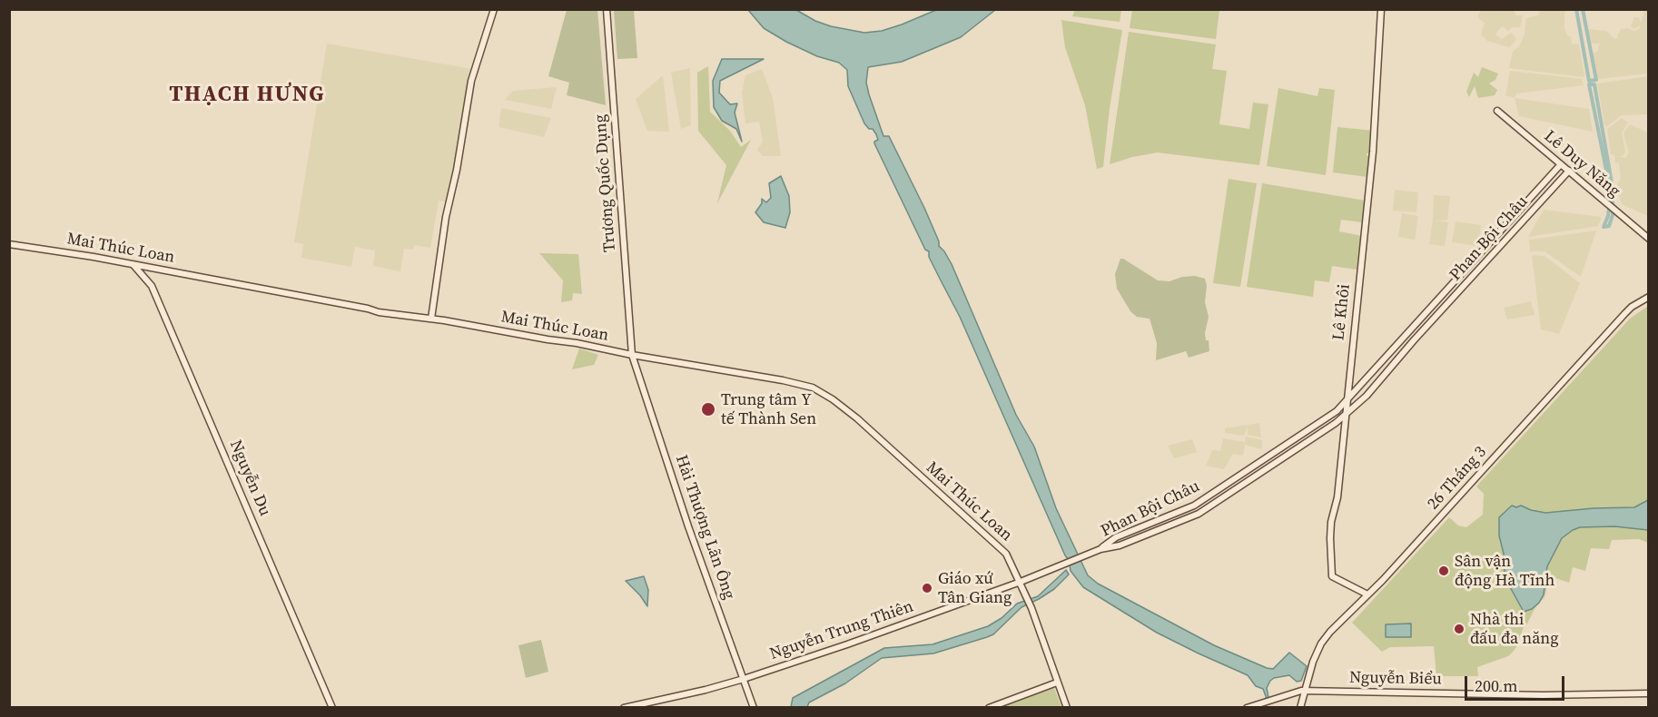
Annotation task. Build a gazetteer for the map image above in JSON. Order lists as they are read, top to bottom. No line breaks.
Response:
{"streets":{"street":["Lê Duy Năng","Trương Quốc Dụng","Phan Bội Châu","Mai Thúc Loan","Lê Khôi","Nguyễn Du","26 Tháng 3","Hải Thượng Lãn Ông","Nguyễn Trung Thiên","Nguyễn Biểu"]},"crossings":[["Lê Duy Năng","Phan Bội Châu"],["Trương Quốc Dụng","Mai Thúc Loan"],["Trương Quốc Dụng","Hải Thượng Lãn Ông"],["Phan Bội Châu","Lê Khôi"],["Phan Bội Châu","Nguyễn Trung Thiên"],["Mai Thúc Loan","Nguyễn Du"],["Mai Thúc Loan","Hải Thượng Lãn Ông"],["Mai Thúc Loan","Nguyễn Trung Thiên"],["Lê Khôi","26 Tháng 3"],["26 Tháng 3","Nguyễn Biểu"],["Hải Thượng Lãn Ông","Nguyễn Trung Thiên"]],"districts":["THẠCH HƯNG"],"places":["Trung tâm Y tế Thành Sen","Sân vận động Hà Tĩnh","Giáo xứ Tân Giang","Nhà thi đấu đa năng"],"scale_bar":"200 m"}
